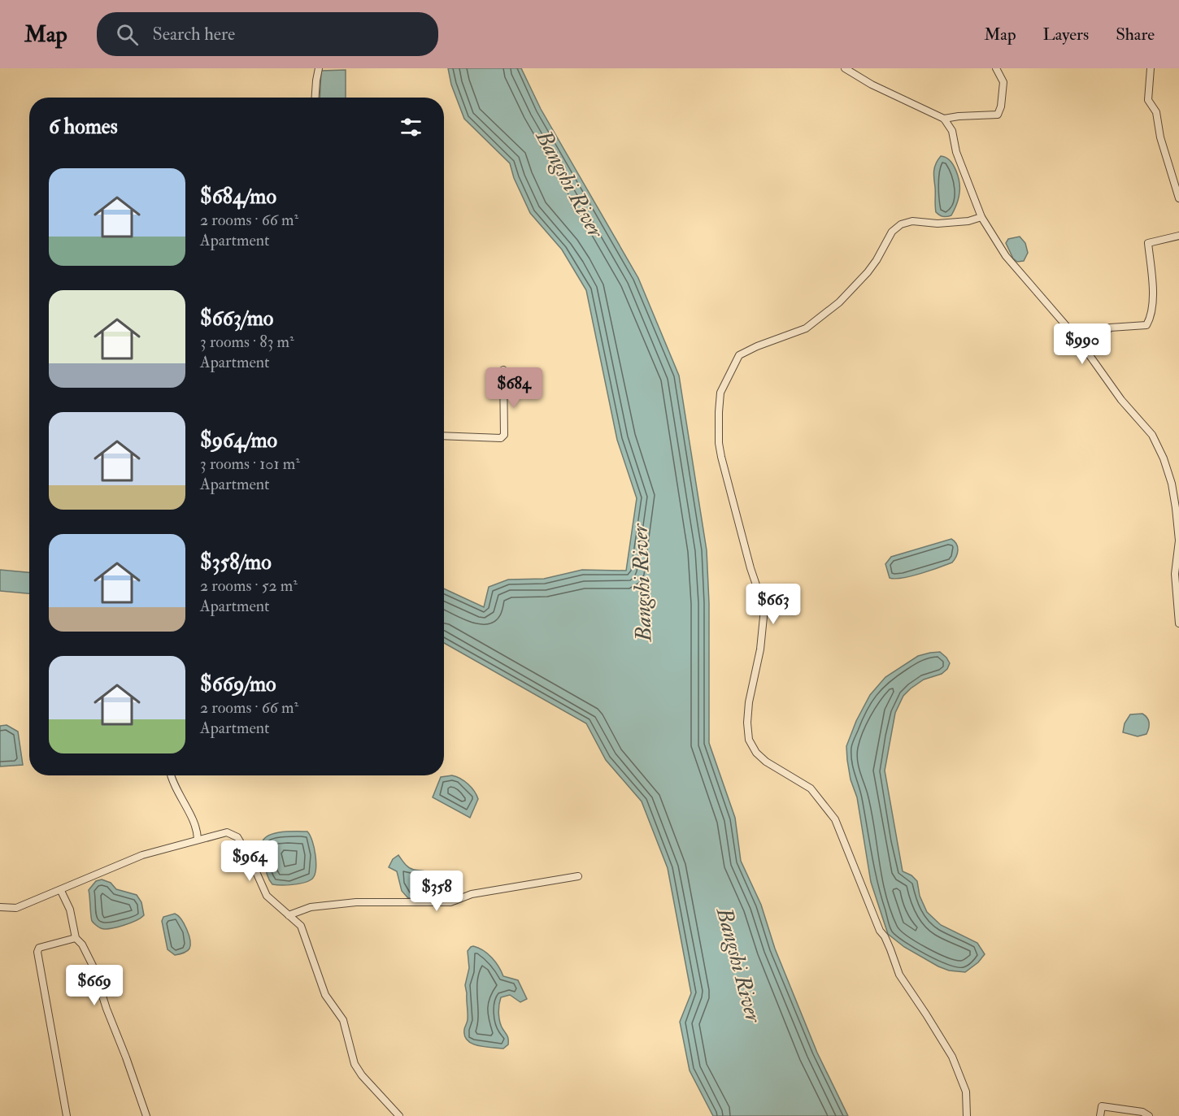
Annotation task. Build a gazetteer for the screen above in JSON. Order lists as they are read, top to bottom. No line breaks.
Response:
{"water":["Bangshi River"],"page":{"header":"Map","search":"Search here","nav":["Map","Layers","Share"],"heading":"6 homes","list":[{"name":"$684/mo","note":"2 rooms · 66 m² · Apartment"},{"name":"$663/mo","note":"3 rooms · 83 m² · Apartment"},{"name":"$964/mo","note":"3 rooms · 101 m² · Apartment"},{"name":"$358/mo","note":"2 rooms · 52 m² · Apartment"},{"name":"$669/mo","note":"2 rooms · 66 m² · Apartment"}],"price":["$990","$684","$663","$964","$358","$669"]}}
